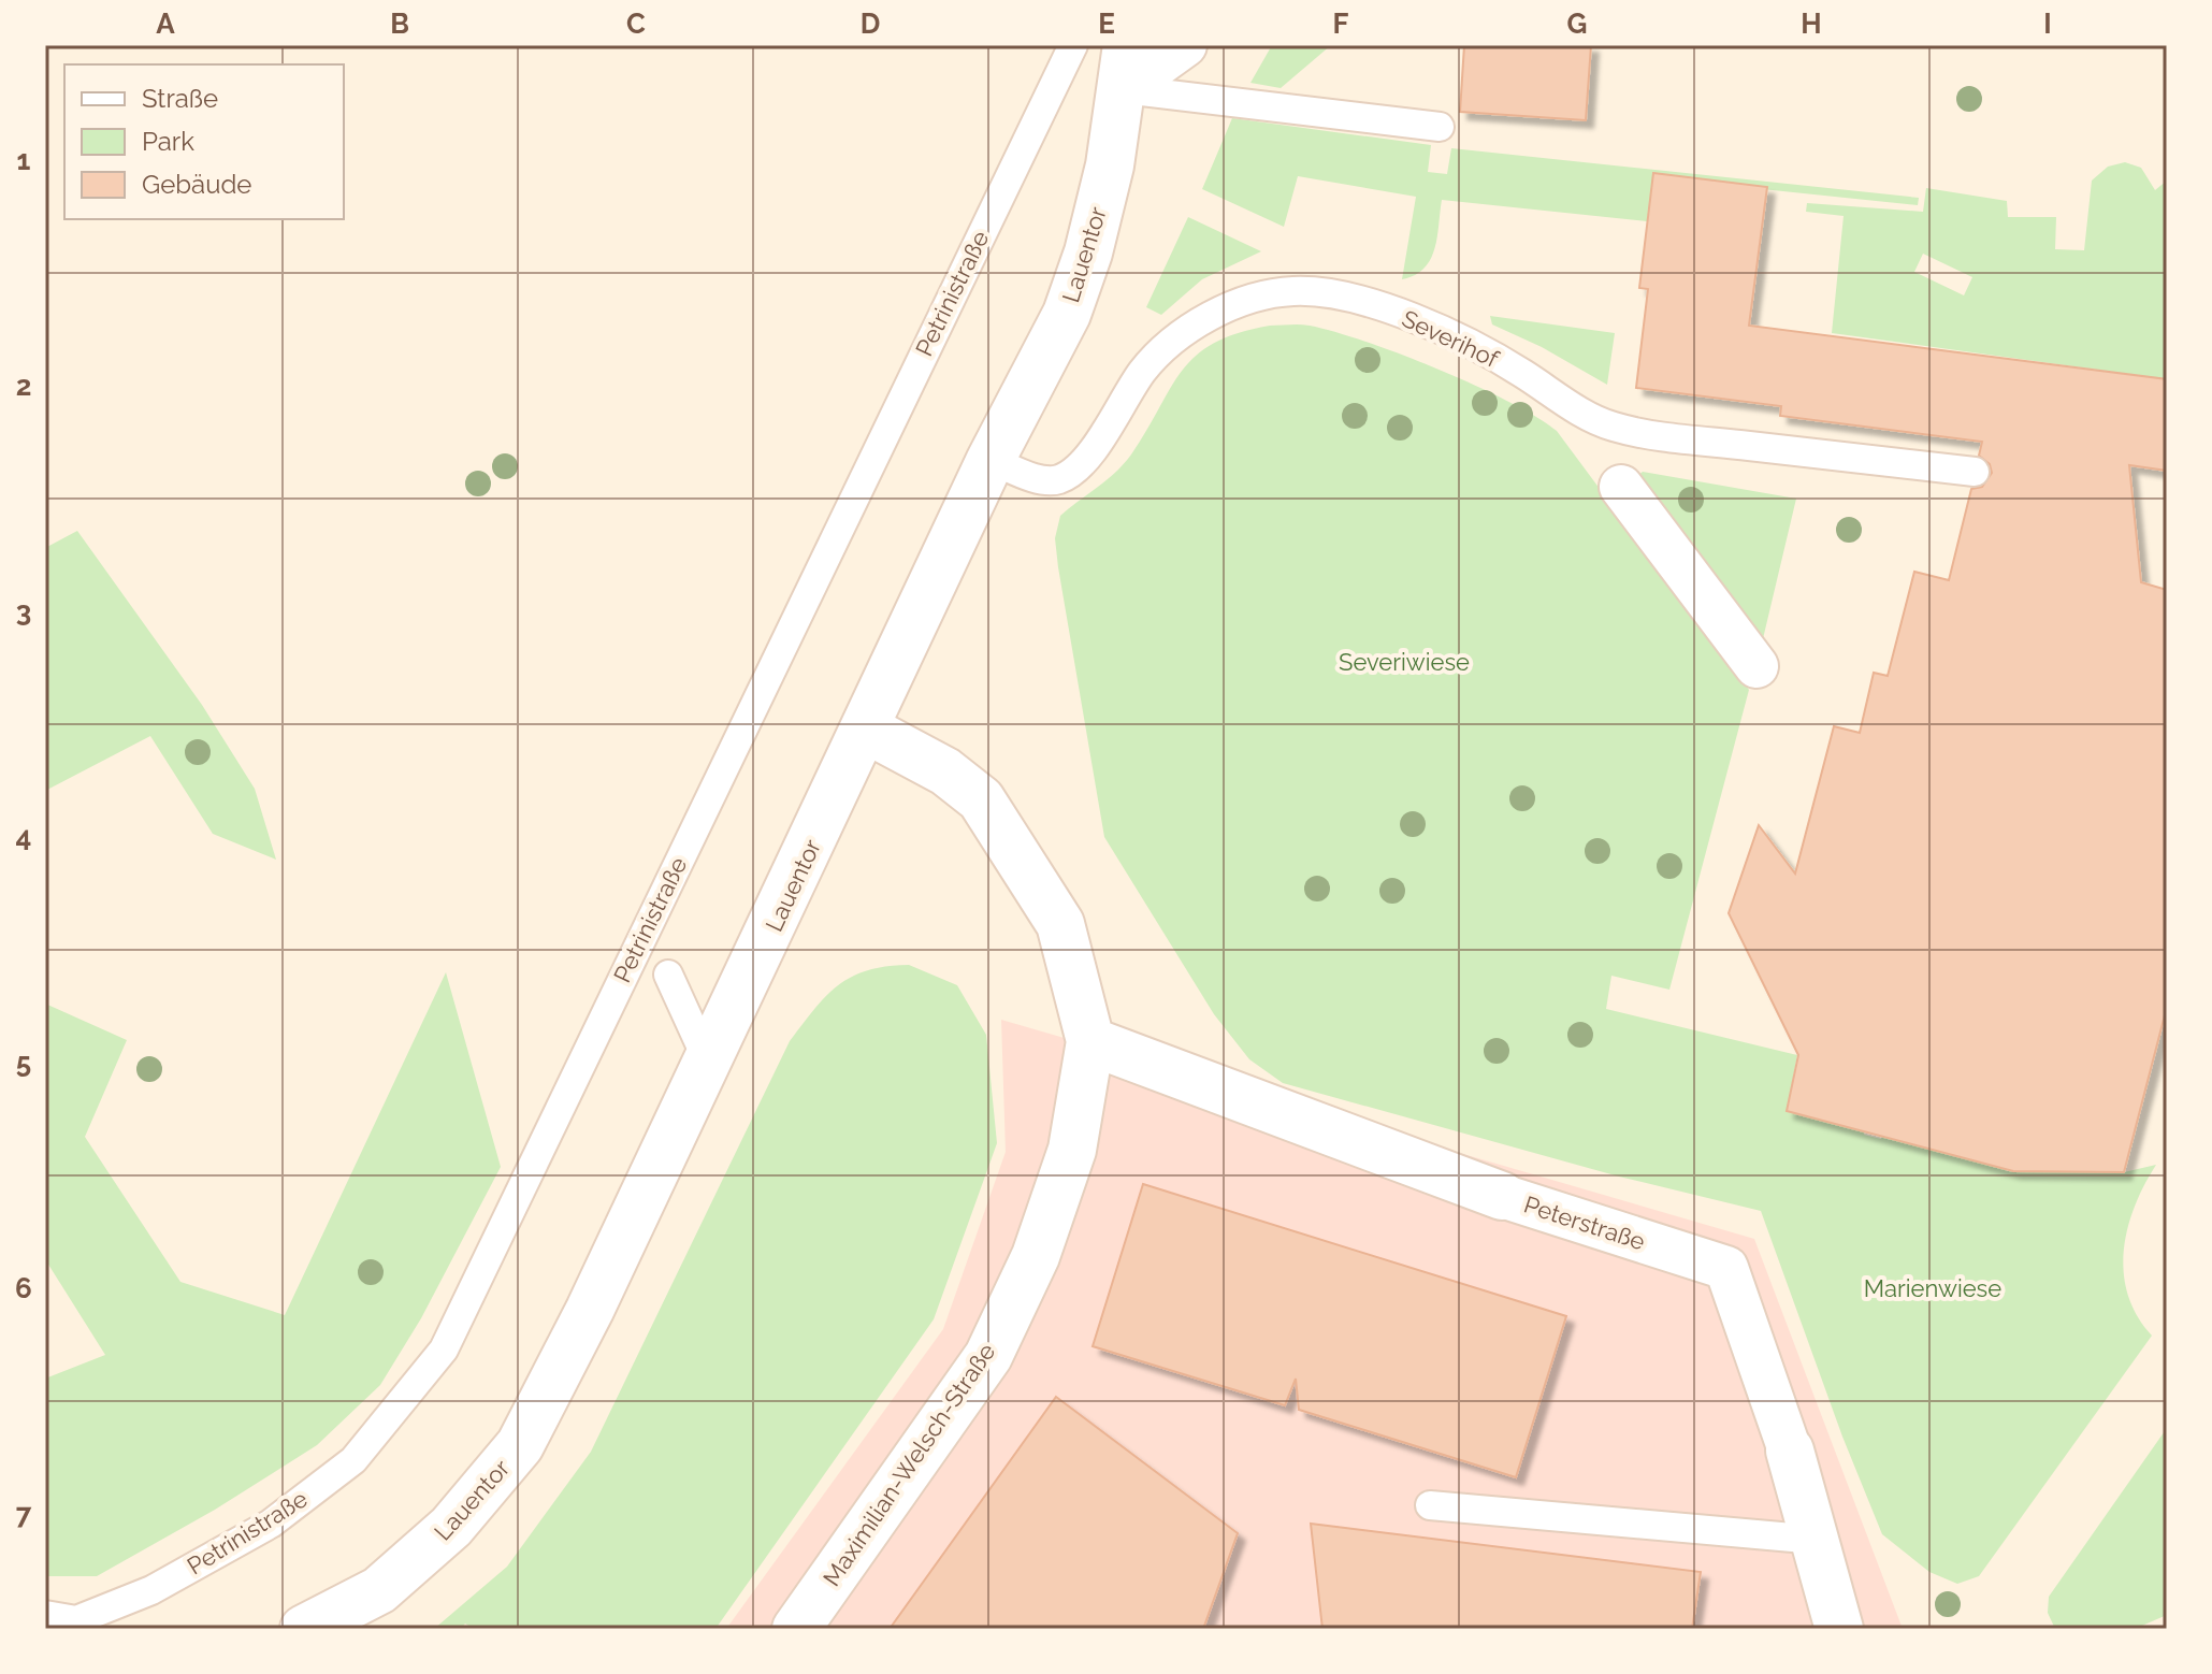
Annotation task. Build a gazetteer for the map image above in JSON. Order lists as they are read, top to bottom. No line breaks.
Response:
{"streets":{"street":["Lauentor","Peterstraße","Maximilian-Welsch-Straße"],"lane":["Petrinistraße","Severihof"]},"crossings":[["Lauentor","Severihof"],["Lauentor","Maximilian-Welsch-Straße"],["Peterstraße","Maximilian-Welsch-Straße"]],"parks":["Severiwiese","Marienwiese"],"legend":["Straße","Park","Gebäude"],"grid":{"columns":["A","B","C","D","E","F","G","H","I"],"rows":["1","2","3","4","5","6","7"]}}
